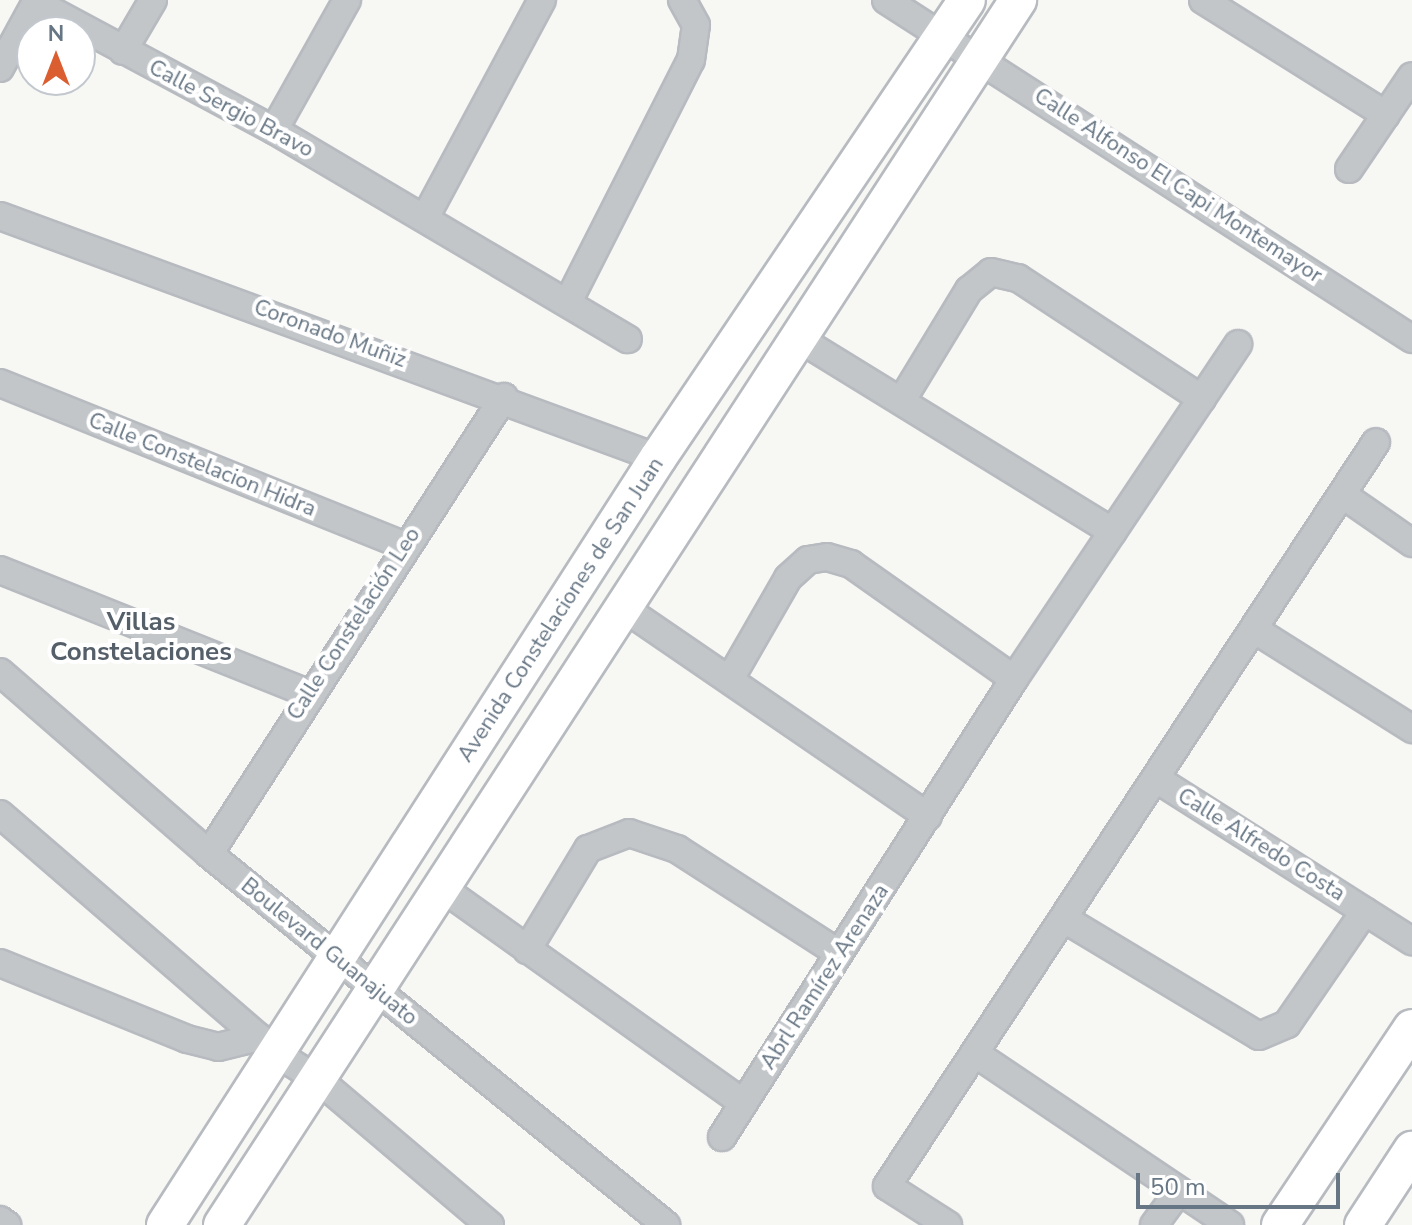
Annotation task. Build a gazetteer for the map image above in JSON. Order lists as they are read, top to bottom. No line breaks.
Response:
{"streets":{"street":["Calle Sergio Bravo","Calle Alfonso El Capi Montemayor","Coronado Muñiz","Calle Constelacion Hidra","Avenida Constelaciones de San Juan","Calle Constelación Leo","Calle Alfredo Costa","Boulevard Guanajuato","Abrl Ramírez Arenaza"]},"crossings":[["Calle Alfonso El Capi Montemayor","Avenida Constelaciones de San Juan"],["Coronado Muñiz","Avenida Constelaciones de San Juan"],["Coronado Muñiz","Calle Constelación Leo"],["Calle Constelacion Hidra","Calle Constelación Leo"],["Avenida Constelaciones de San Juan","Boulevard Guanajuato"],["Calle Constelación Leo","Boulevard Guanajuato"]],"districts":["Villas Constelaciones"],"scale_bar":"50 m","north":"top"}
